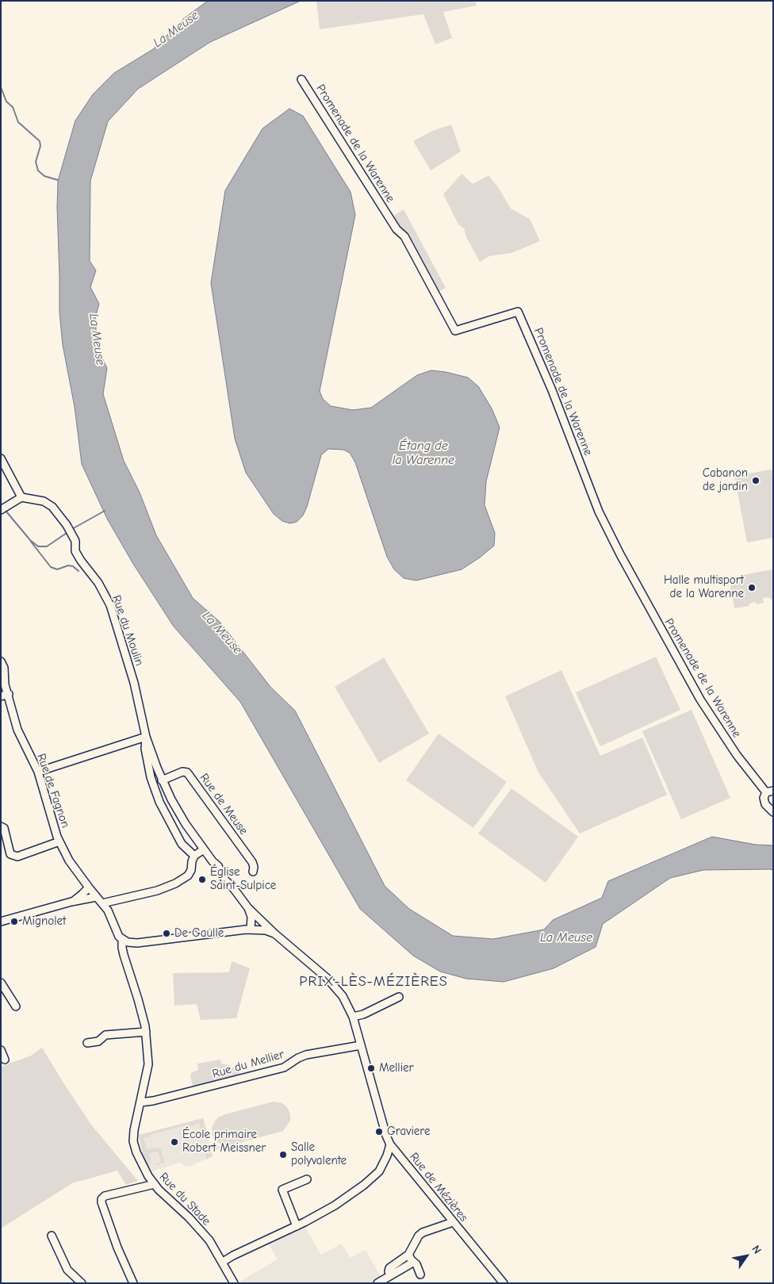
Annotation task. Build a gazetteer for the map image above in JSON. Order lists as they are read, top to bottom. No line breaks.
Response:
{"streets":{"street":["Promenade de la Warenne","Rue du Moulin","Rue de Fagnon","Rue de Meuse","Rue du Mellier","Rue de Mézières","Rue du Stade"]},"crossings":[["Rue du Moulin","Rue de Meuse"],["Rue du Moulin","Rue de Mézières"],["Rue de Fagnon","Rue du Stade"],["Rue du Mellier","Rue de Mézières"],["Rue du Mellier","Rue du Stade"]],"districts":["PRIX-LÈS-MÉZIÈRES"],"water":["La Meuse","Étang de la Warenne"],"places":["Cabanon de jardin","Halle multisport de la Warenne","Église Saint-Sulpice","Mignolet","De Gaulle","Mellier","Graviere","École primaire Robert Meissner","Salle polyvalente"],"north":"top right"}
